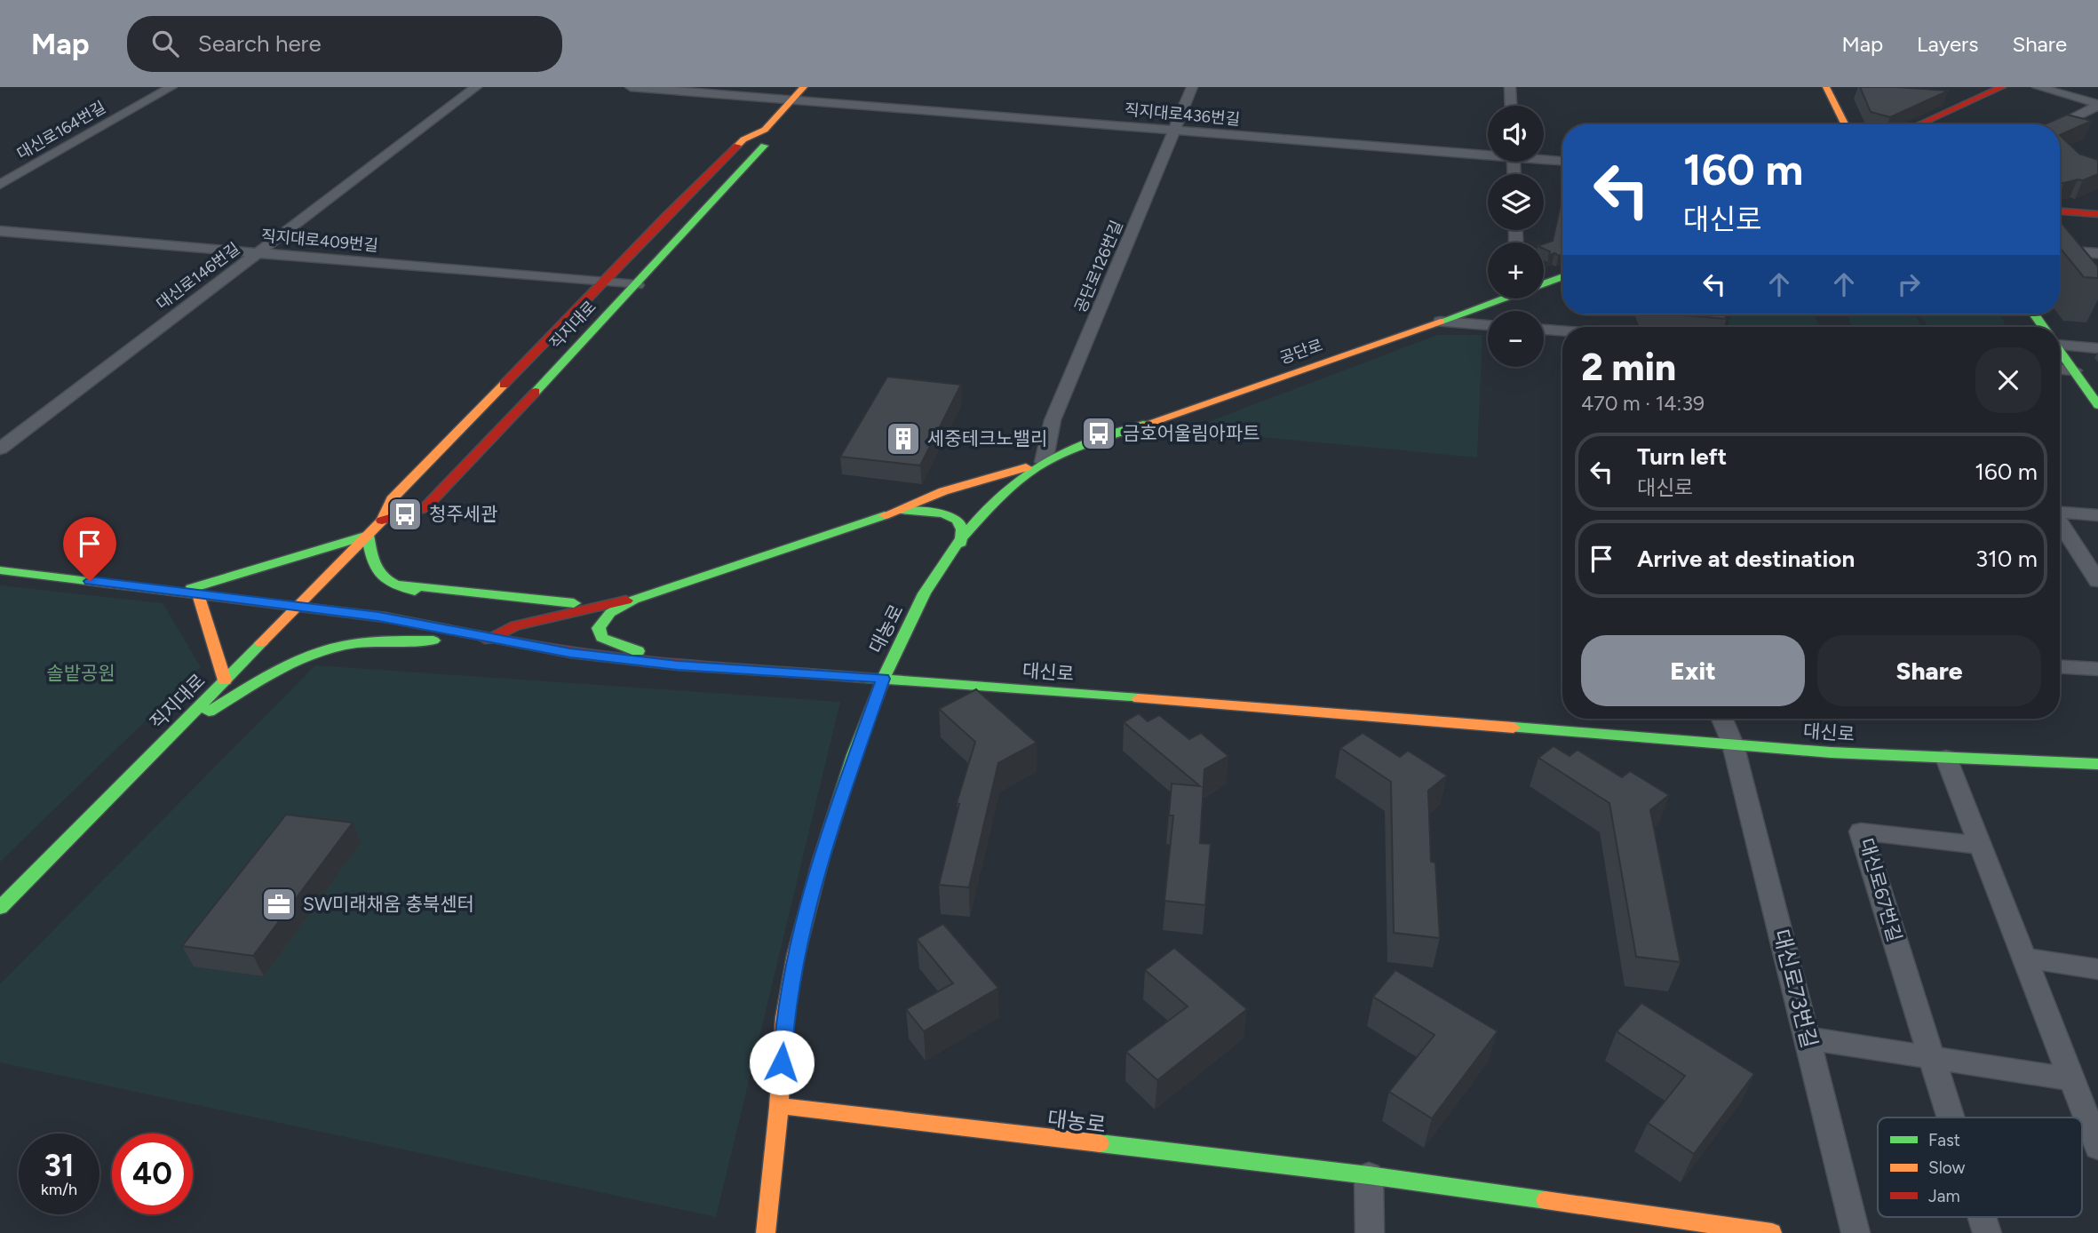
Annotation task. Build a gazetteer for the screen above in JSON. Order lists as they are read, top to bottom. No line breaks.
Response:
{"streets":{"street":["직지대로436번길","대신로164번길","직지대로409번길","공단로126번길","대신로146번길","직지대로","공단로","대농로","대신로","대신로67번길","대신로73번길"]},"crossings":[["직지대로436번길","공단로126번길"],["직지대로436번길","직지대로"],["직지대로409번길","대신로146번길"],["직지대로409번길","직지대로"],["공단로126번길","공단로"],["공단로126번길","대농로"],["직지대로","대신로"],["공단로","대농로"],["대농로","대신로"],["대신로","대신로73번길"]],"parks":["솔밭공원"],"places":{"bus stop":["금호어울림아파트","청주세관"],"building":["세중테크노밸리"],"office":["SW미래채움 충북센터"]},"legend":["Fast","Slow","Jam"],"page":{"header":"Map","search":"Search here","nav":["Map","Layers","Share"],"map_buttons":["+","−"],"turn":["160 m","대신로"],"heading":["2 min","470 m · 14:39"],"list":[{"name":"Turn left","note":"대신로","value":"160 m"},{"name":"Arrive at destination","value":"310 m"}],"buttons":["Exit","Share"],"speed":"31 km/h","limit":"40"}}
